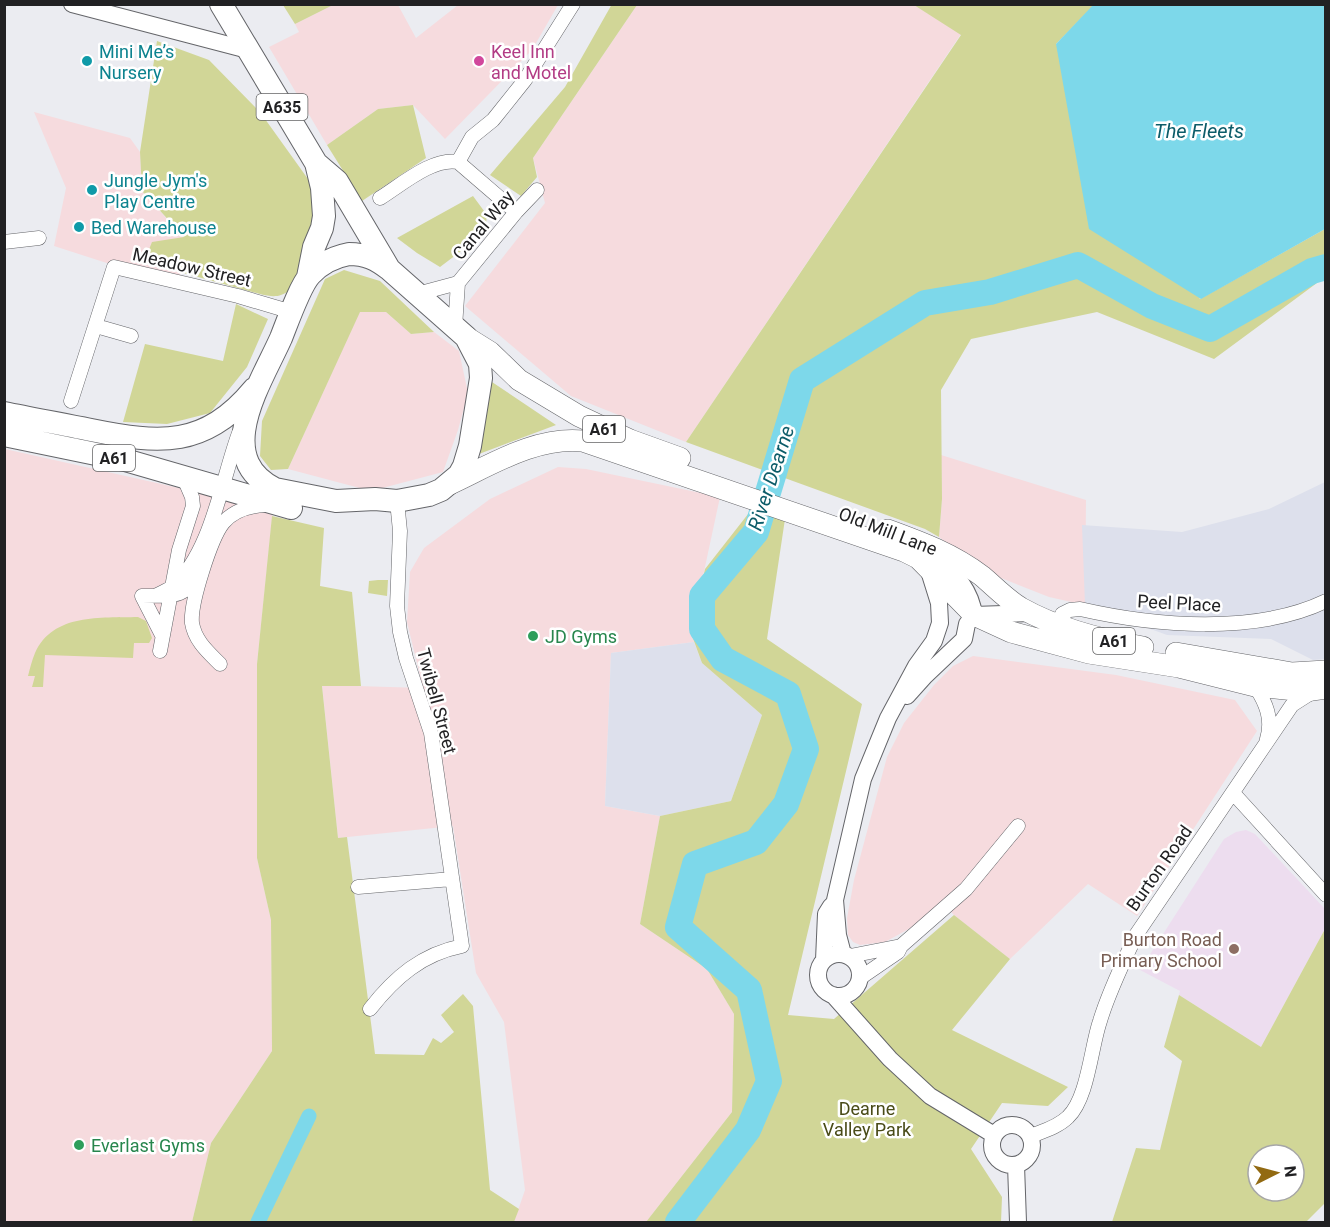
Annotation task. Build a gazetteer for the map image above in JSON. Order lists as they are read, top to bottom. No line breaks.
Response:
{"streets":{"highway":["A635","A61"],"main road":["Old Mill Lane"],"street":["Canal Way","Meadow Street","Peel Place","Twibell Street","Burton Road"]},"crossings":[["Canal Way","Old Mill Lane"],["A61","Twibell Street"],["Old Mill Lane","Peel Place"],["Old Mill Lane","Burton Road"]],"water":["The Fleets","River Dearne"],"parks":["Dearne Valley Park"],"places":["Mini Me’s Nursery","Keel Inn and Motel","Jungle Jym's Play Centre","Bed Warehouse","JD Gyms","Burton Road Primary School","Everlast Gyms"],"north":"right"}
